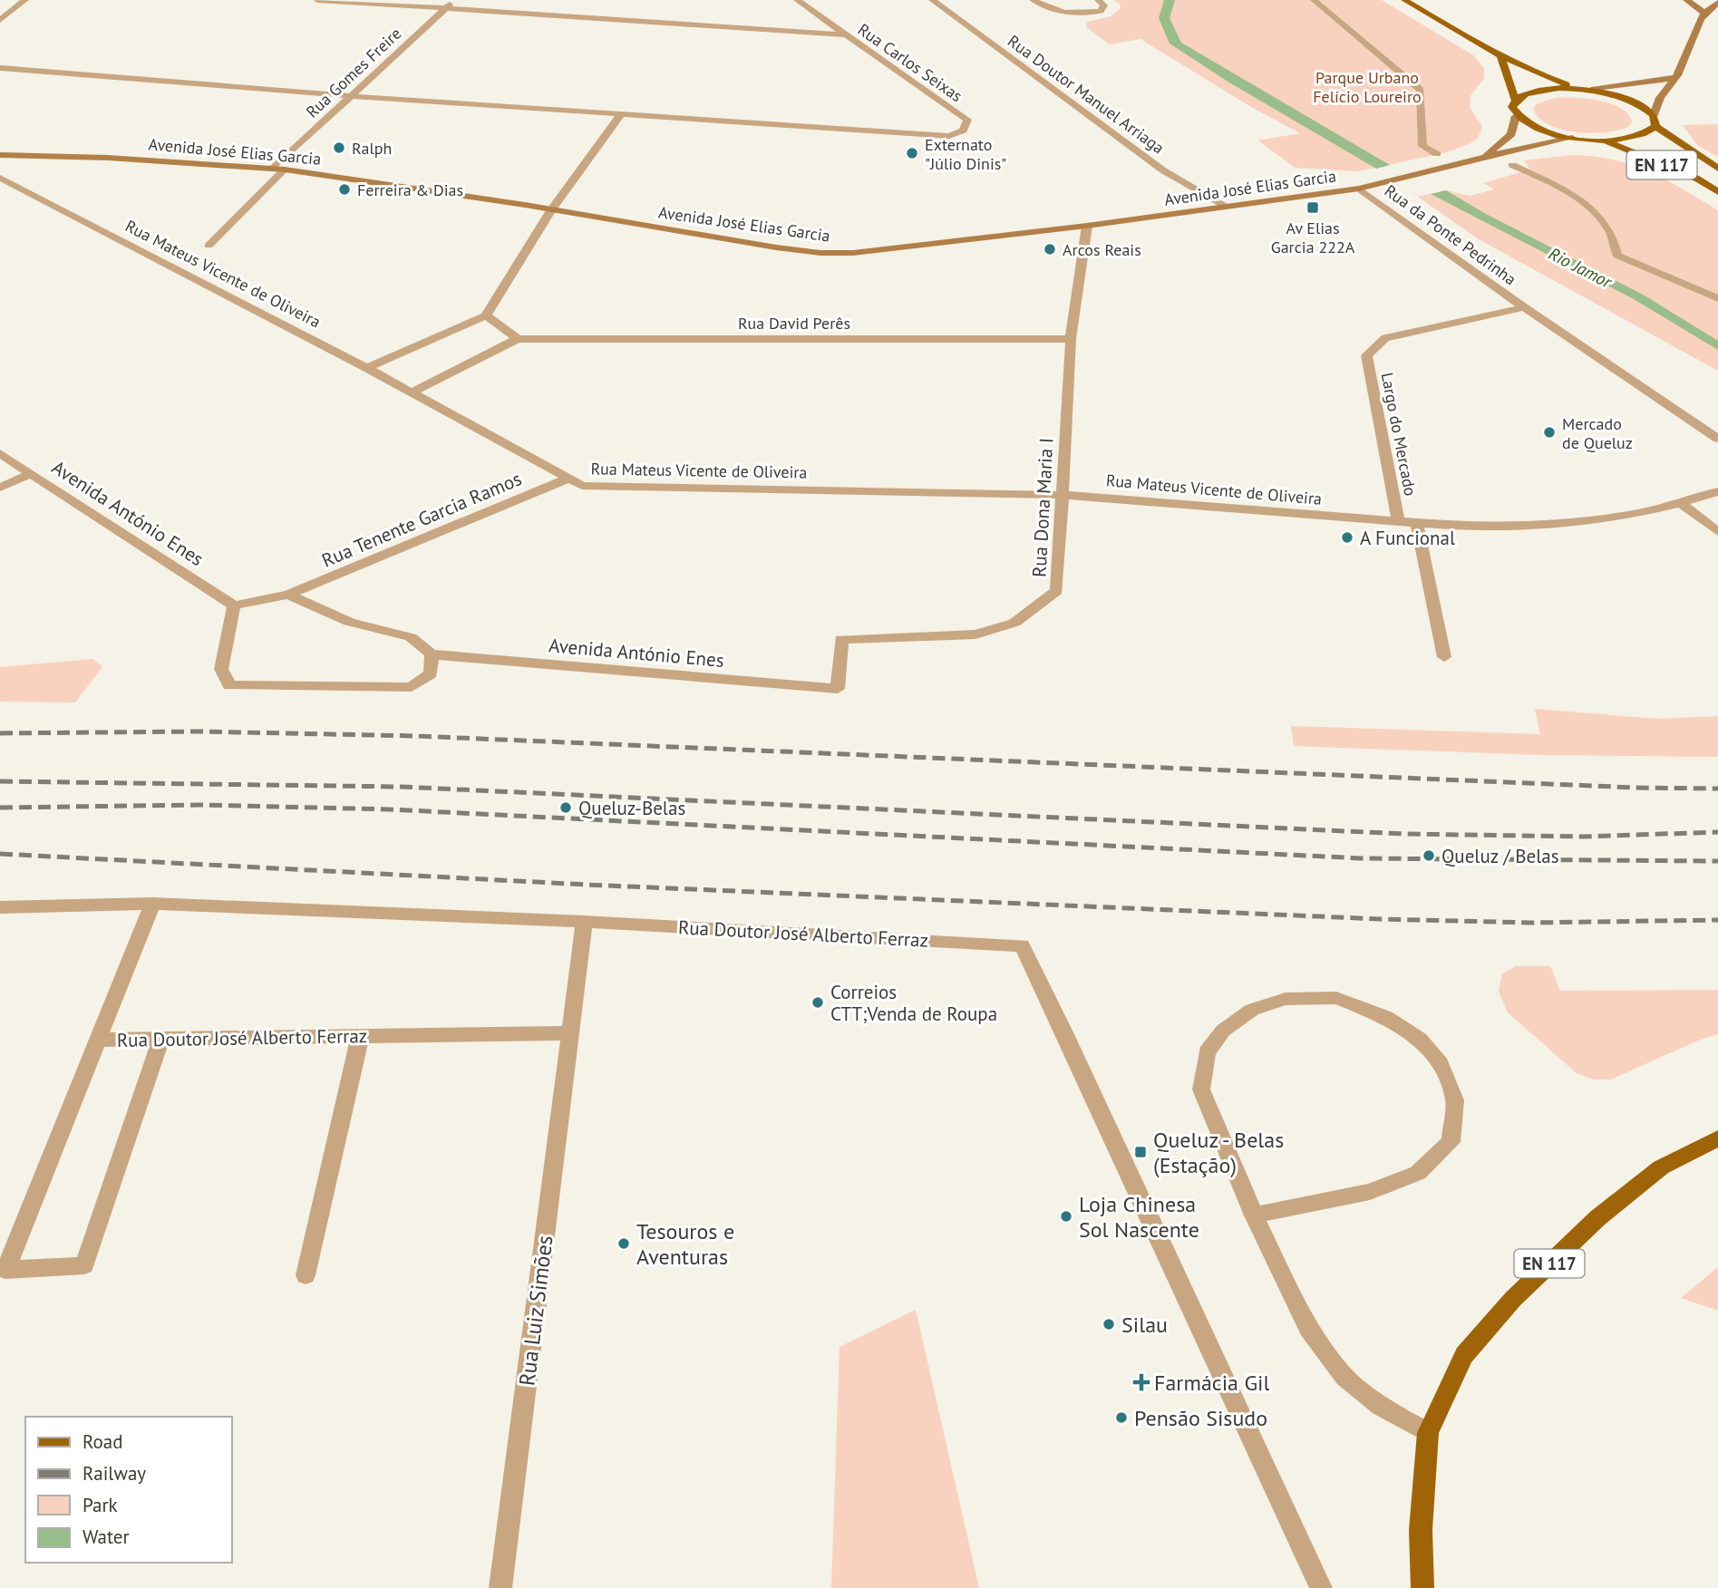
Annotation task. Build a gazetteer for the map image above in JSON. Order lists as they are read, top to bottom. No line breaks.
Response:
{"streets":{"main road":["EN 117"],"street":["Rua Carlos Seixas","Rua Gomes Freire","Rua Doutor Manuel Arriaga","Avenida José Elias Garcia","Rua da Ponte Pedrinha","Rua Mateus Vicente de Oliveira","Rua David Perês","Largo do Mercado","Rua Dona Maria I","Avenida António Enes","Rua Tenente Garcia Ramos","Rua Doutor José Alberto Ferraz","Rua Luiz Simões"]},"crossings":[["Rua Gomes Freire","Avenida José Elias Garcia"],["Rua Doutor Manuel Arriaga","Avenida José Elias Garcia"],["Avenida José Elias Garcia","EN 117"],["Avenida José Elias Garcia","Rua da Ponte Pedrinha"],["Avenida José Elias Garcia","Rua Dona Maria I"],["Rua da Ponte Pedrinha","Largo do Mercado"],["Rua Mateus Vicente de Oliveira","Largo do Mercado"],["Rua Mateus Vicente de Oliveira","Rua Dona Maria I"],["Rua Mateus Vicente de Oliveira","Rua Tenente Garcia Ramos"],["Rua David Perês","Rua Dona Maria I"],["Rua Dona Maria I","Avenida António Enes"],["Rua Doutor José Alberto Ferraz","Rua Luiz Simões"]],"water":["Rio Jamor"],"parks":["Parque Urbano Felício Loureiro"],"places":{"other":["Ralph","Externato \"Júlio Dinis\"","Ferreira & Dias","Arcos Reais","Mercado de Queluz","A Funcional","Queluz-Belas","Queluz / Belas","Correios CTT;Venda de Roupa","Loja Chinesa Sol Nascente","Tesouros e Aventuras","Silau","Pensão Sisudo"],"transit":["Av Elias Garcia 222A","Queluz - Belas (Estação)"],"health":["Farmácia Gil"]},"legend":["Road","Railway","Park","Water"]}
